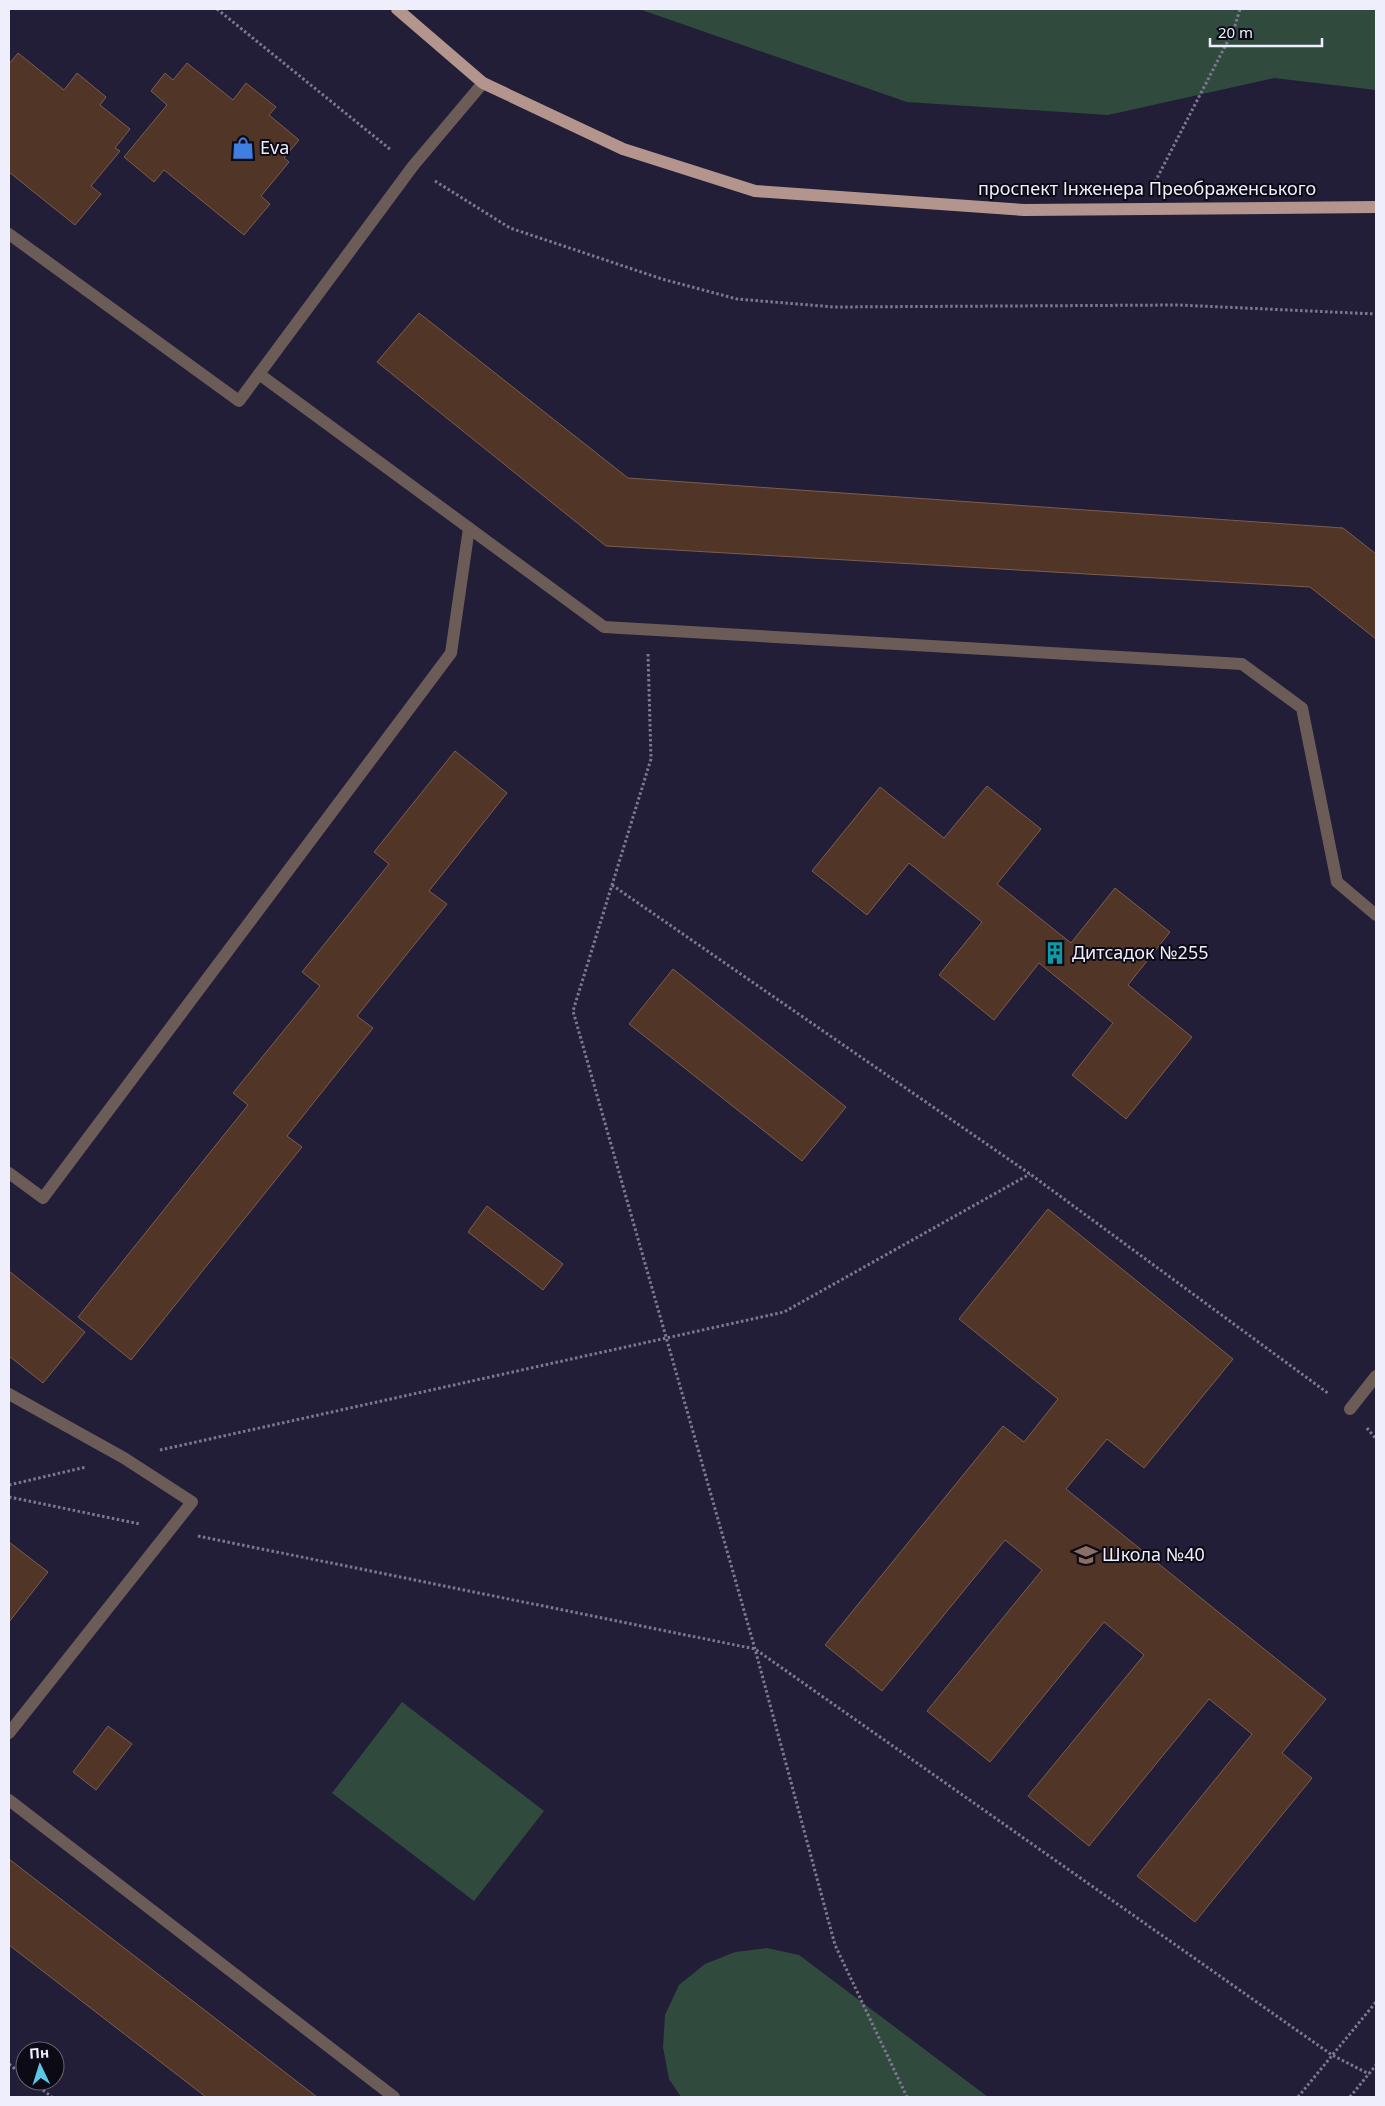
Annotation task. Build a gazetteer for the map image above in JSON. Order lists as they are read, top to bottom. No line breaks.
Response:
{"streets":{"main road":["проспект Інженера Преображенського"]},"places":{"shop":["Eva"],"building":["Дитсадок №255"],"school or university":["Школа №40"]},"scale_bar":"20 m","north":"top"}
